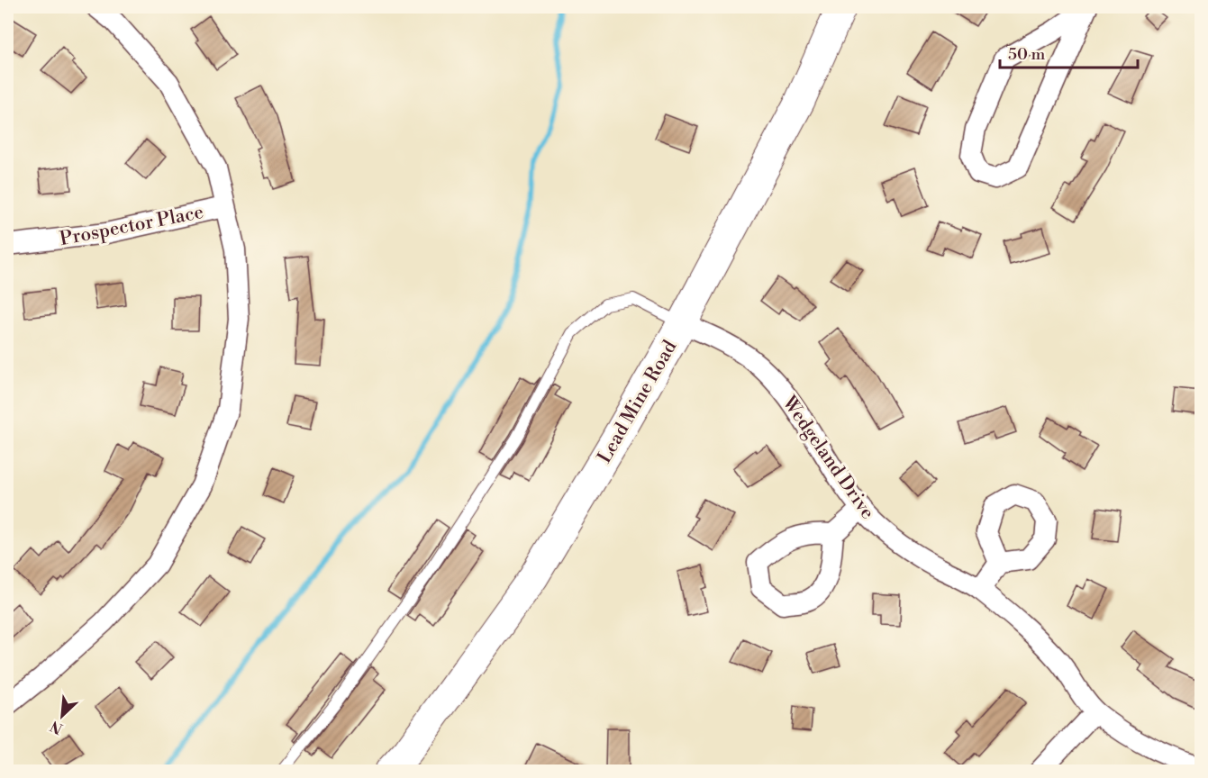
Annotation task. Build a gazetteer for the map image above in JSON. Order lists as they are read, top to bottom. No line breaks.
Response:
{"streets":{"main road":["Lead Mine Road"],"street":["Prospector Place","Wedgeland Drive"]},"crossings":[["Lead Mine Road","Wedgeland Drive"]],"scale_bar":"50 m","north":"bottom left"}
